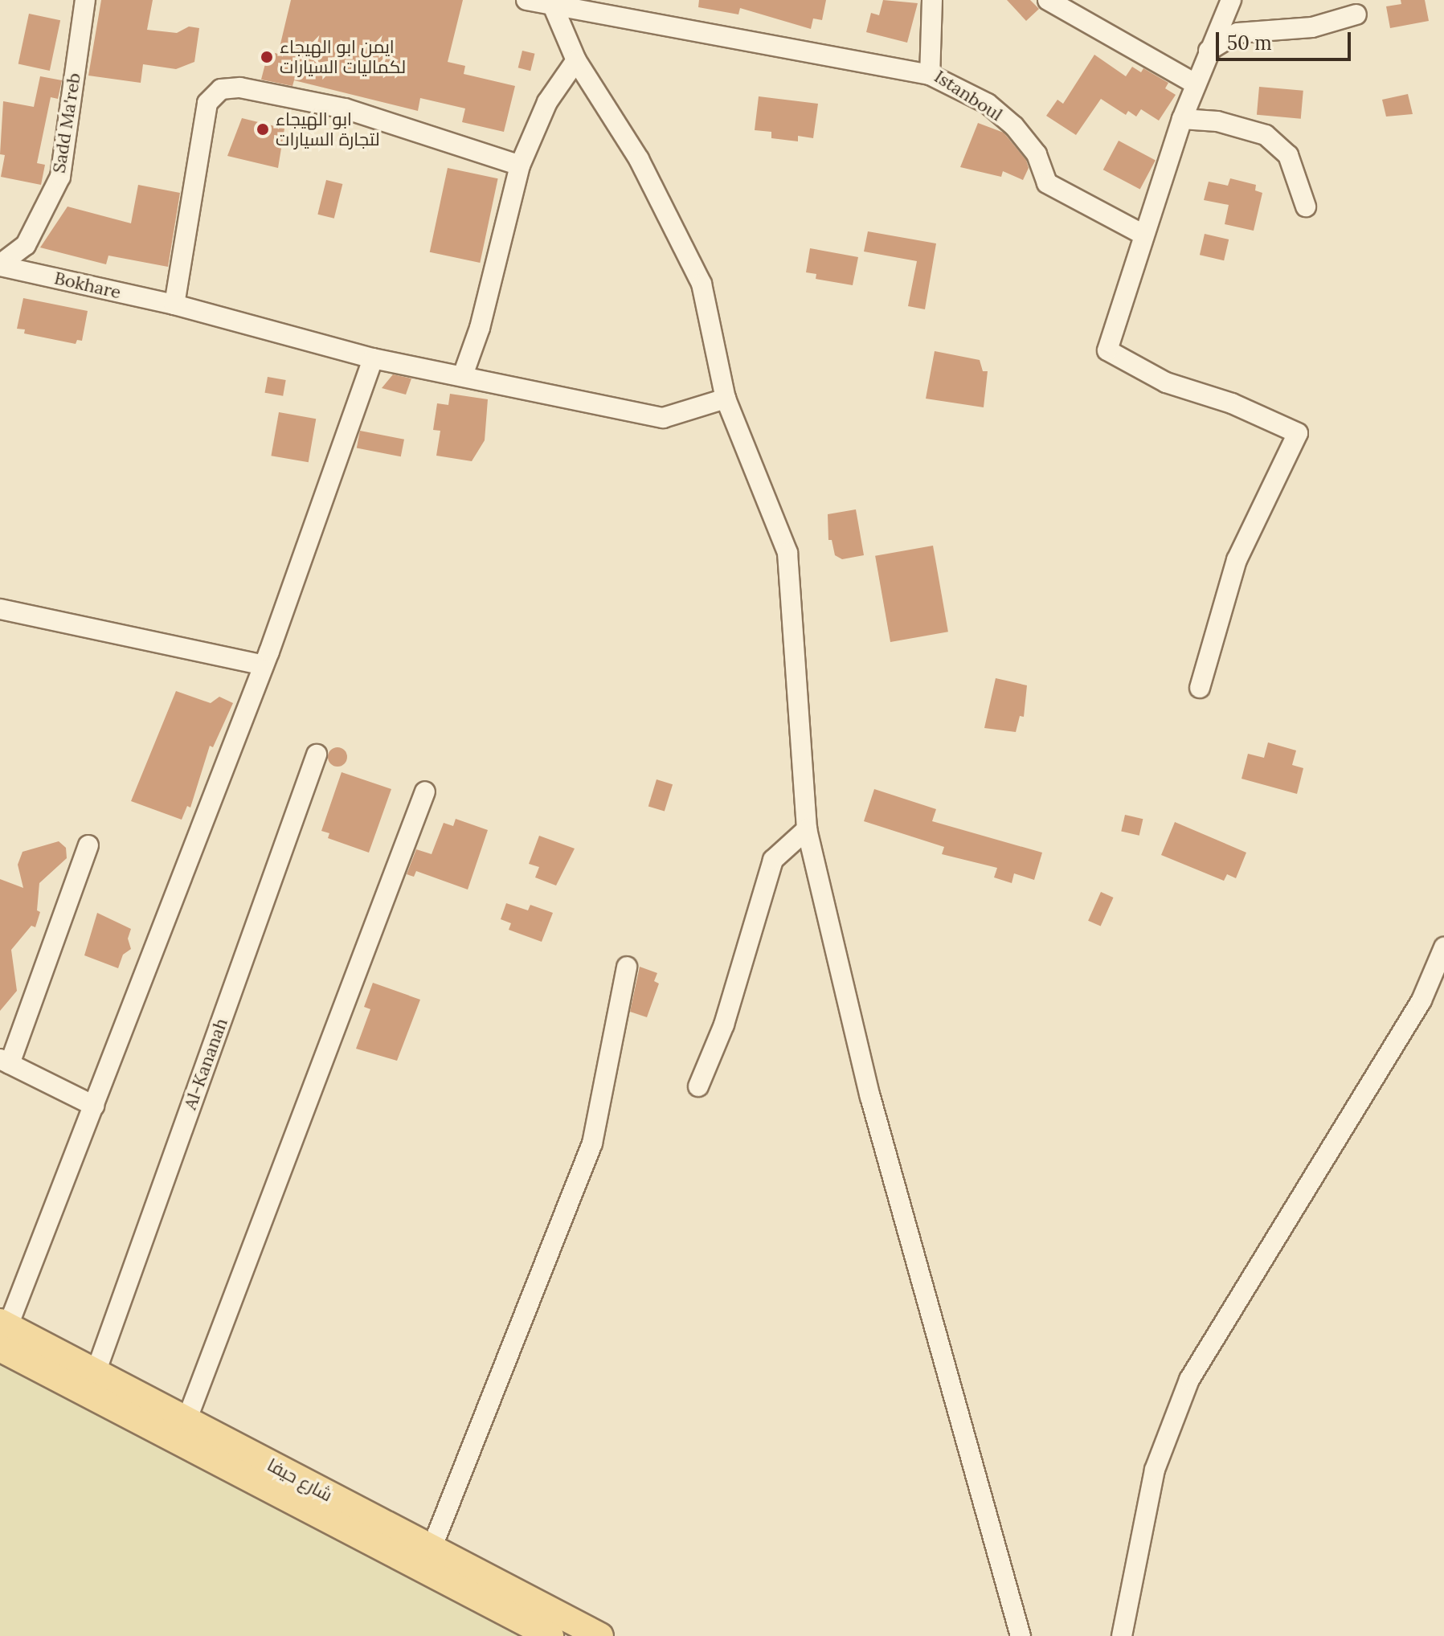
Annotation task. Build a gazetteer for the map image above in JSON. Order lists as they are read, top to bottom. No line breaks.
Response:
{"streets":{"main road":["شارع حيفا"],"street":["Istanboul","Sadd Ma'reb","Bokhare","Al-Kananah"]},"crossings":[["Sadd Ma'reb","Bokhare"],["Al-Kananah","شارع حيفا"]],"places":["ايمن ابو الهيجاء لكماليات السيارات","ابو الهيجاء لتجارة السيارات"],"scale_bar":"50 m"}
